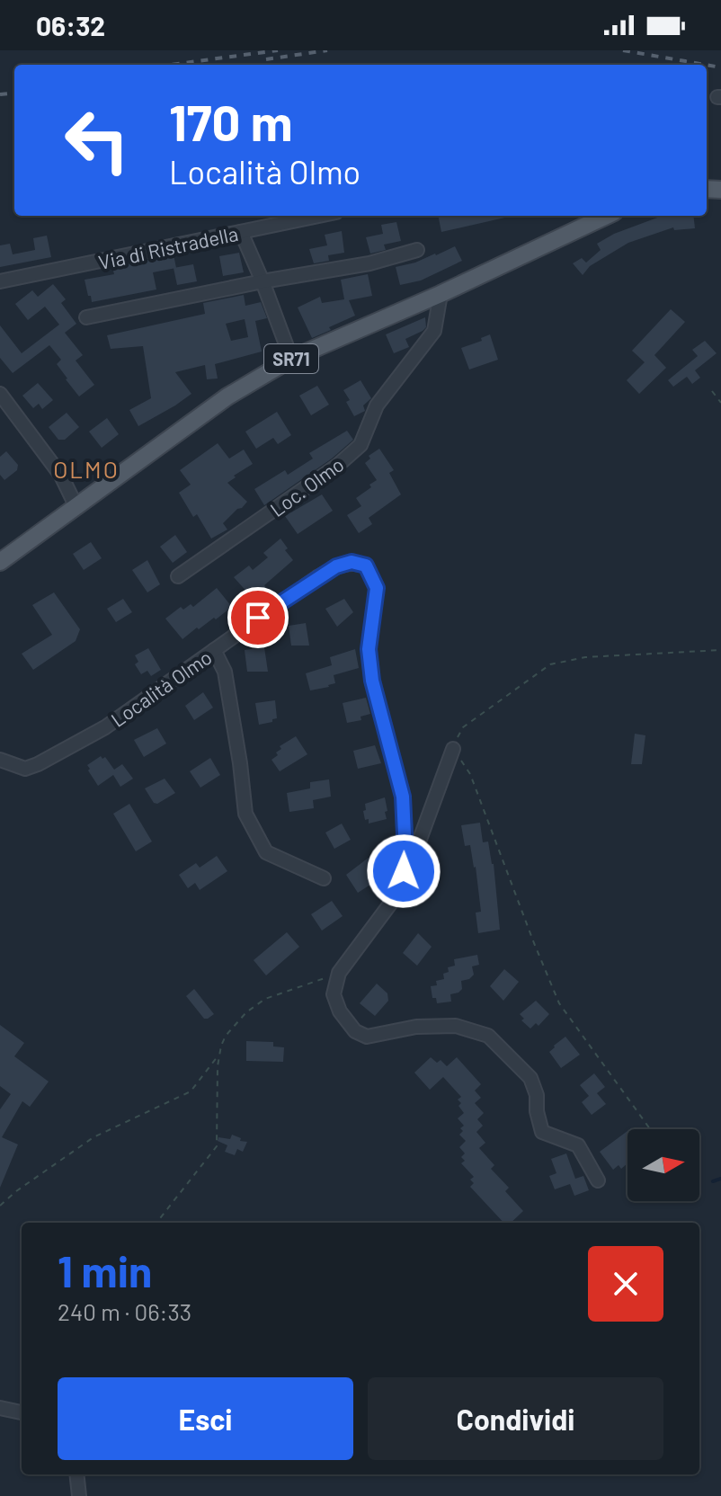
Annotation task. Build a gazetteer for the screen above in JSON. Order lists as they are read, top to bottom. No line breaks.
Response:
{"streets":{"main road":["SR71"],"street":["Via di Ristradella","Loc. Olmo","Località Olmo"]},"crossings":[["SR71","Loc. Olmo"]],"districts":["OLMO"],"north":"right","page":{"status":"06:32","turn":["170 m","Località Olmo"],"heading":["1 min","240 m · 06:33"],"buttons":["Esci","Condividi"]}}
